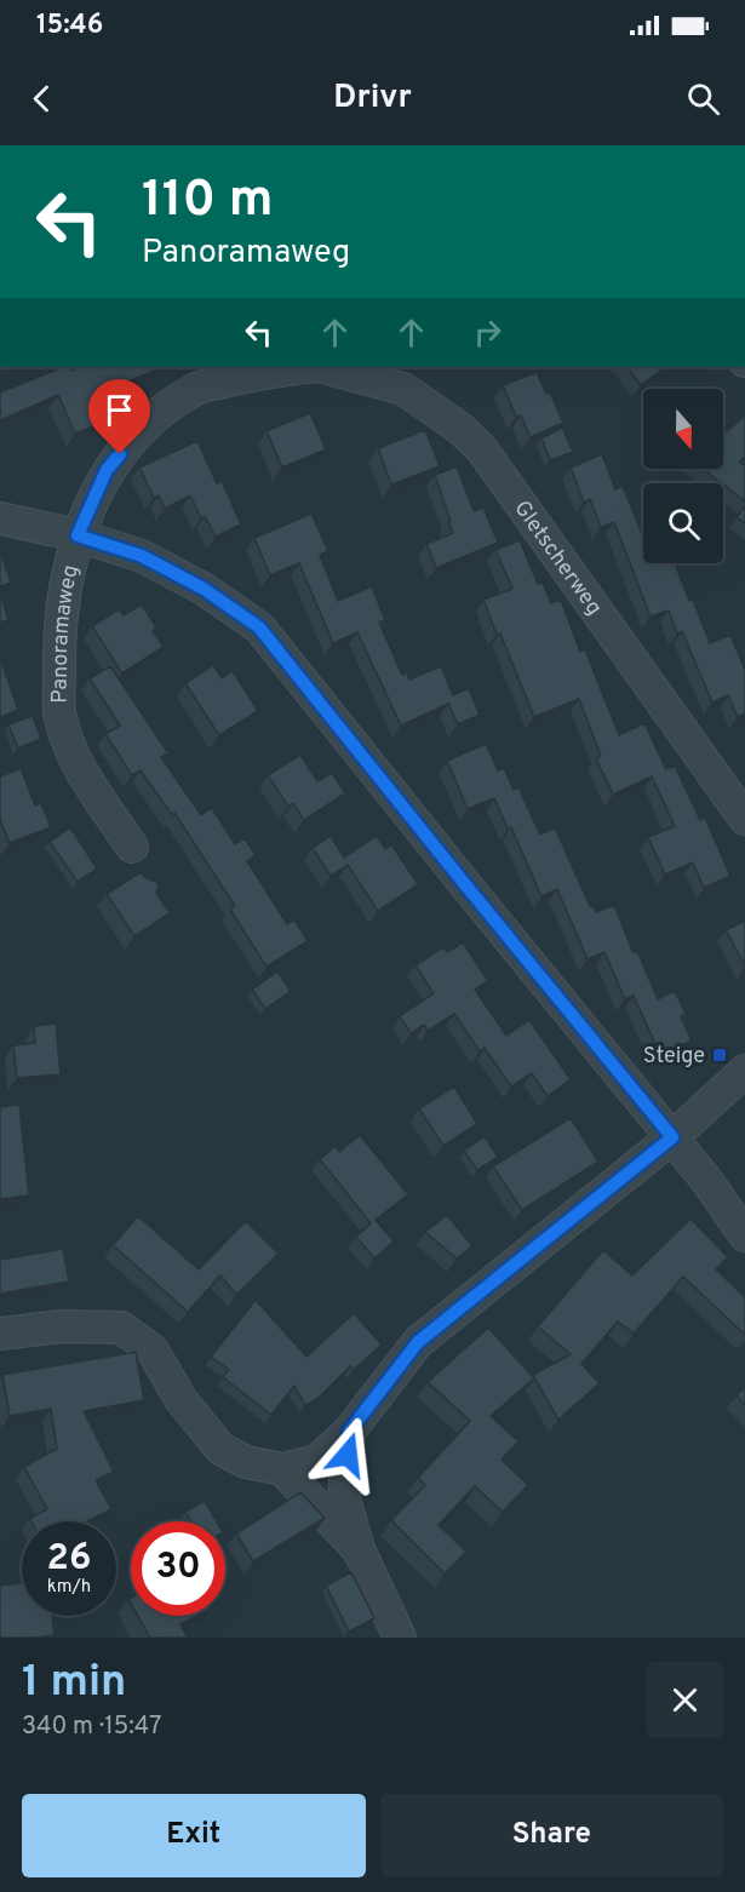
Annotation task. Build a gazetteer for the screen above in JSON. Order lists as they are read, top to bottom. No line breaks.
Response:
{"streets":{"street":["Gletscherweg","Panoramaweg"]},"crossings":[["Gletscherweg","Panoramaweg"]],"places":{"transit":["Steige"]},"north":"bottom","page":{"status":"15:46","header":"Drivr","turn":["110 m","Panoramaweg"],"speed":"26 km/h","limit":"30","heading":["1 min","340 m · 15:47"],"buttons":["Exit","Share"]}}
